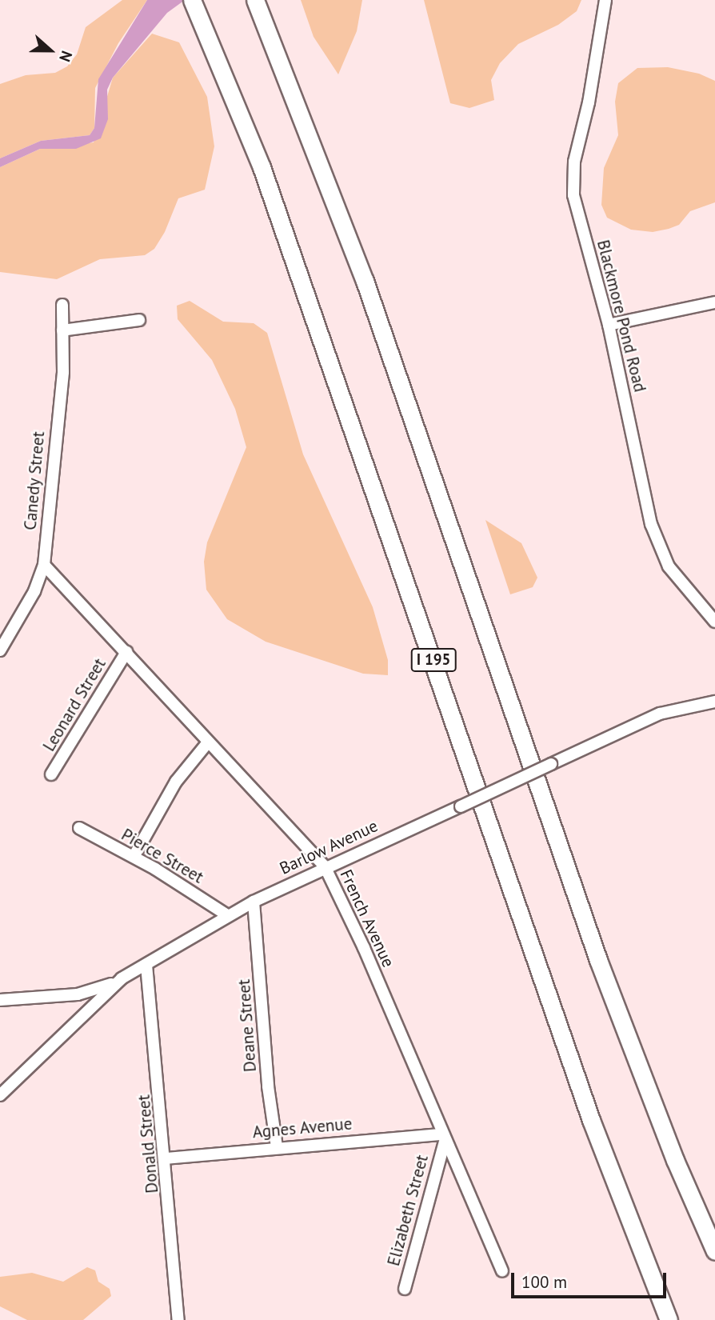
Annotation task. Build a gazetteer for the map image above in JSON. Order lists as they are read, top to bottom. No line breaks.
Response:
{"streets":{"highway":["I 195"],"street":["Blackmore Pond Road","Canedy Street","Leonard Street","Barlow Avenue","Pierce Street","French Avenue","Deane Street","Agnes Avenue","Donald Street","Elizabeth Street"]},"crossings":[["Canedy Street","French Avenue"],["Leonard Street","French Avenue"],["Barlow Avenue","Pierce Street"],["Barlow Avenue","French Avenue"],["Barlow Avenue","Deane Street"],["Barlow Avenue","Donald Street"],["French Avenue","Agnes Avenue"],["French Avenue","Elizabeth Street"],["Deane Street","Agnes Avenue"],["Agnes Avenue","Donald Street"],["Agnes Avenue","Elizabeth Street"]],"scale_bar":"100 m","north":"right"}
